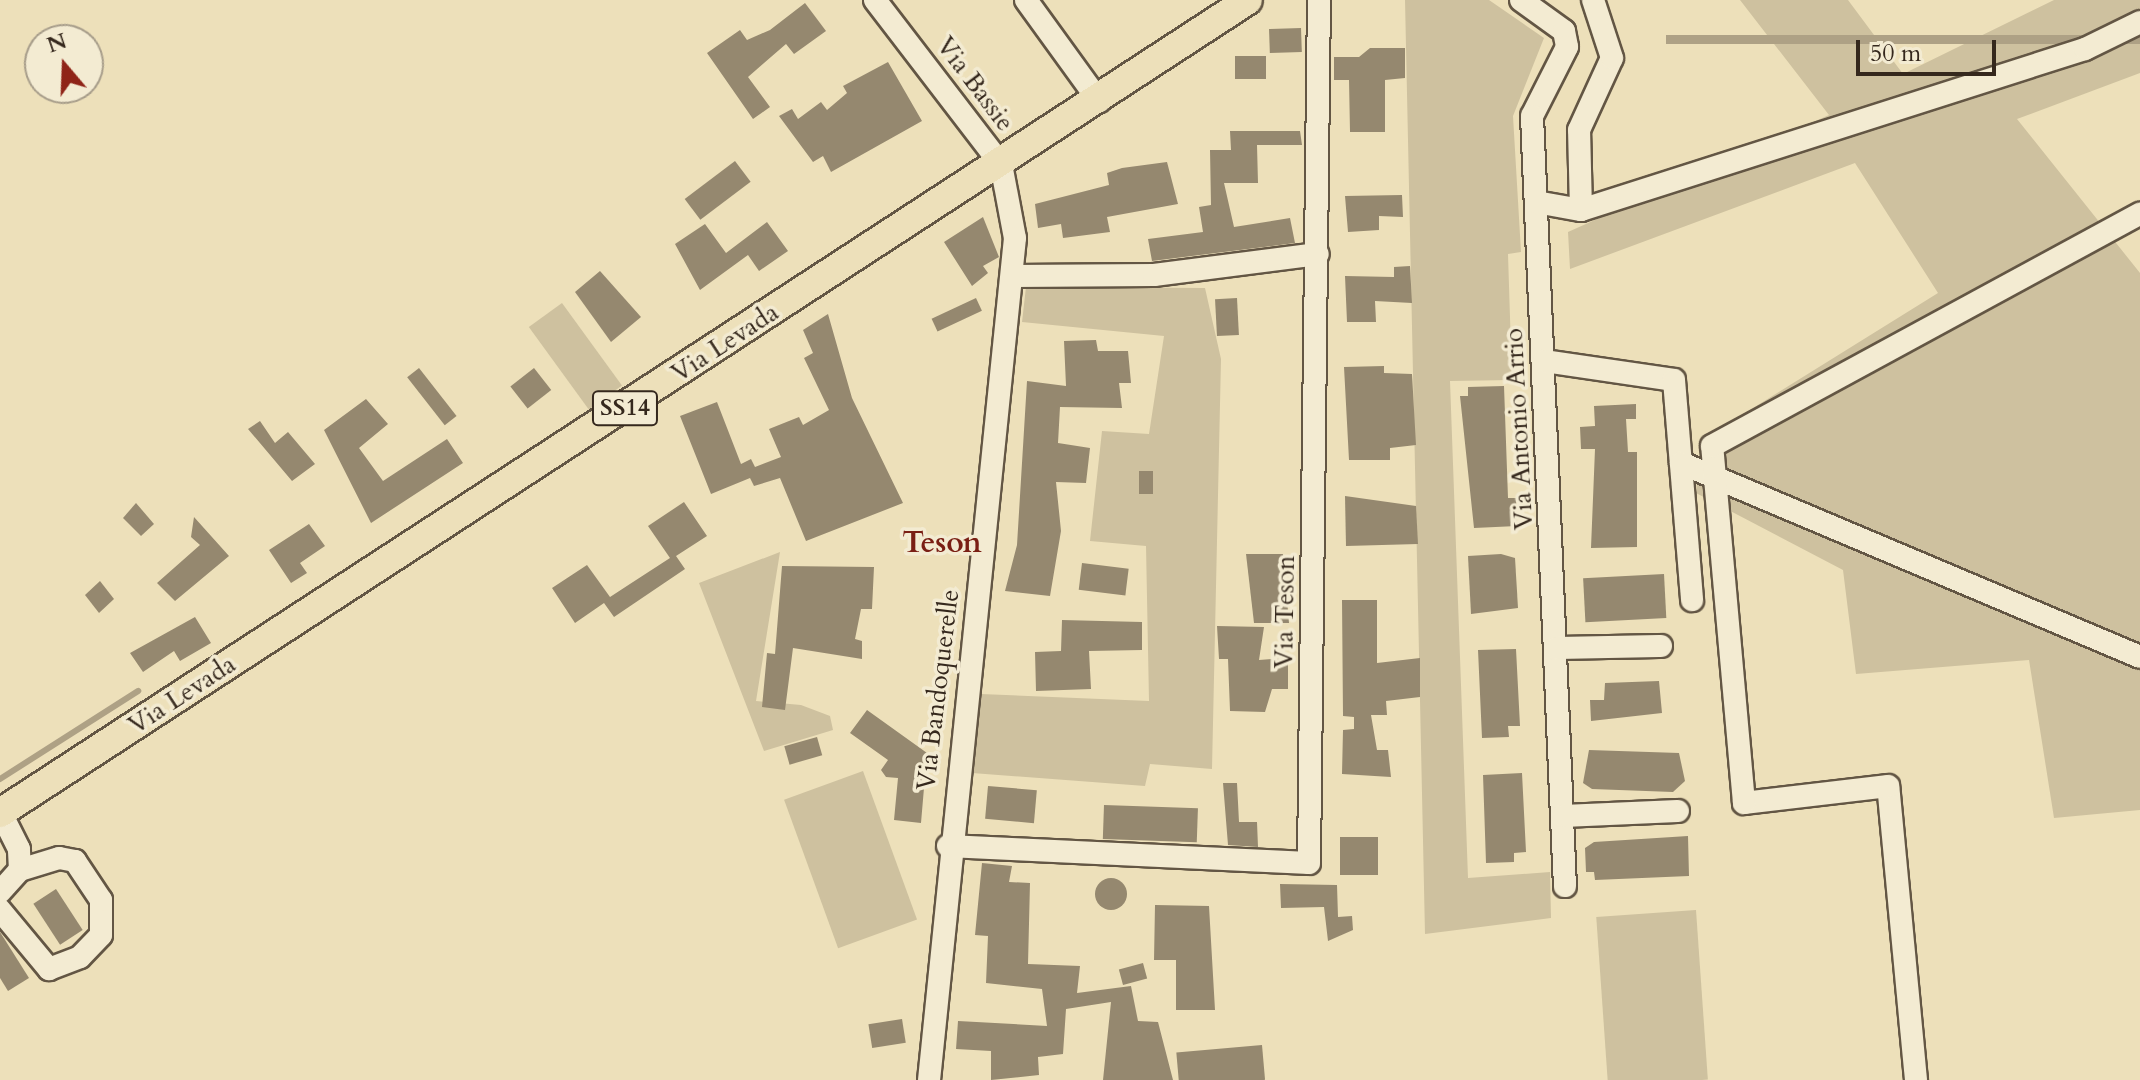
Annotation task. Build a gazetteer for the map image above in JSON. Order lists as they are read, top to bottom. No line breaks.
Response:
{"streets":{"main road":["Via Levada","SS14"],"street":["Via Bassie","Via Antonio Arrio","Via Teson","Via Bandoquerelle"]},"crossings":[["Via Bassie","Via Levada"],["Via Bassie","Via Bandoquerelle"],["Via Levada","Via Bandoquerelle"],["Via Teson","Via Bandoquerelle"]],"districts":["Teson"],"scale_bar":"50 m","north":"top"}
